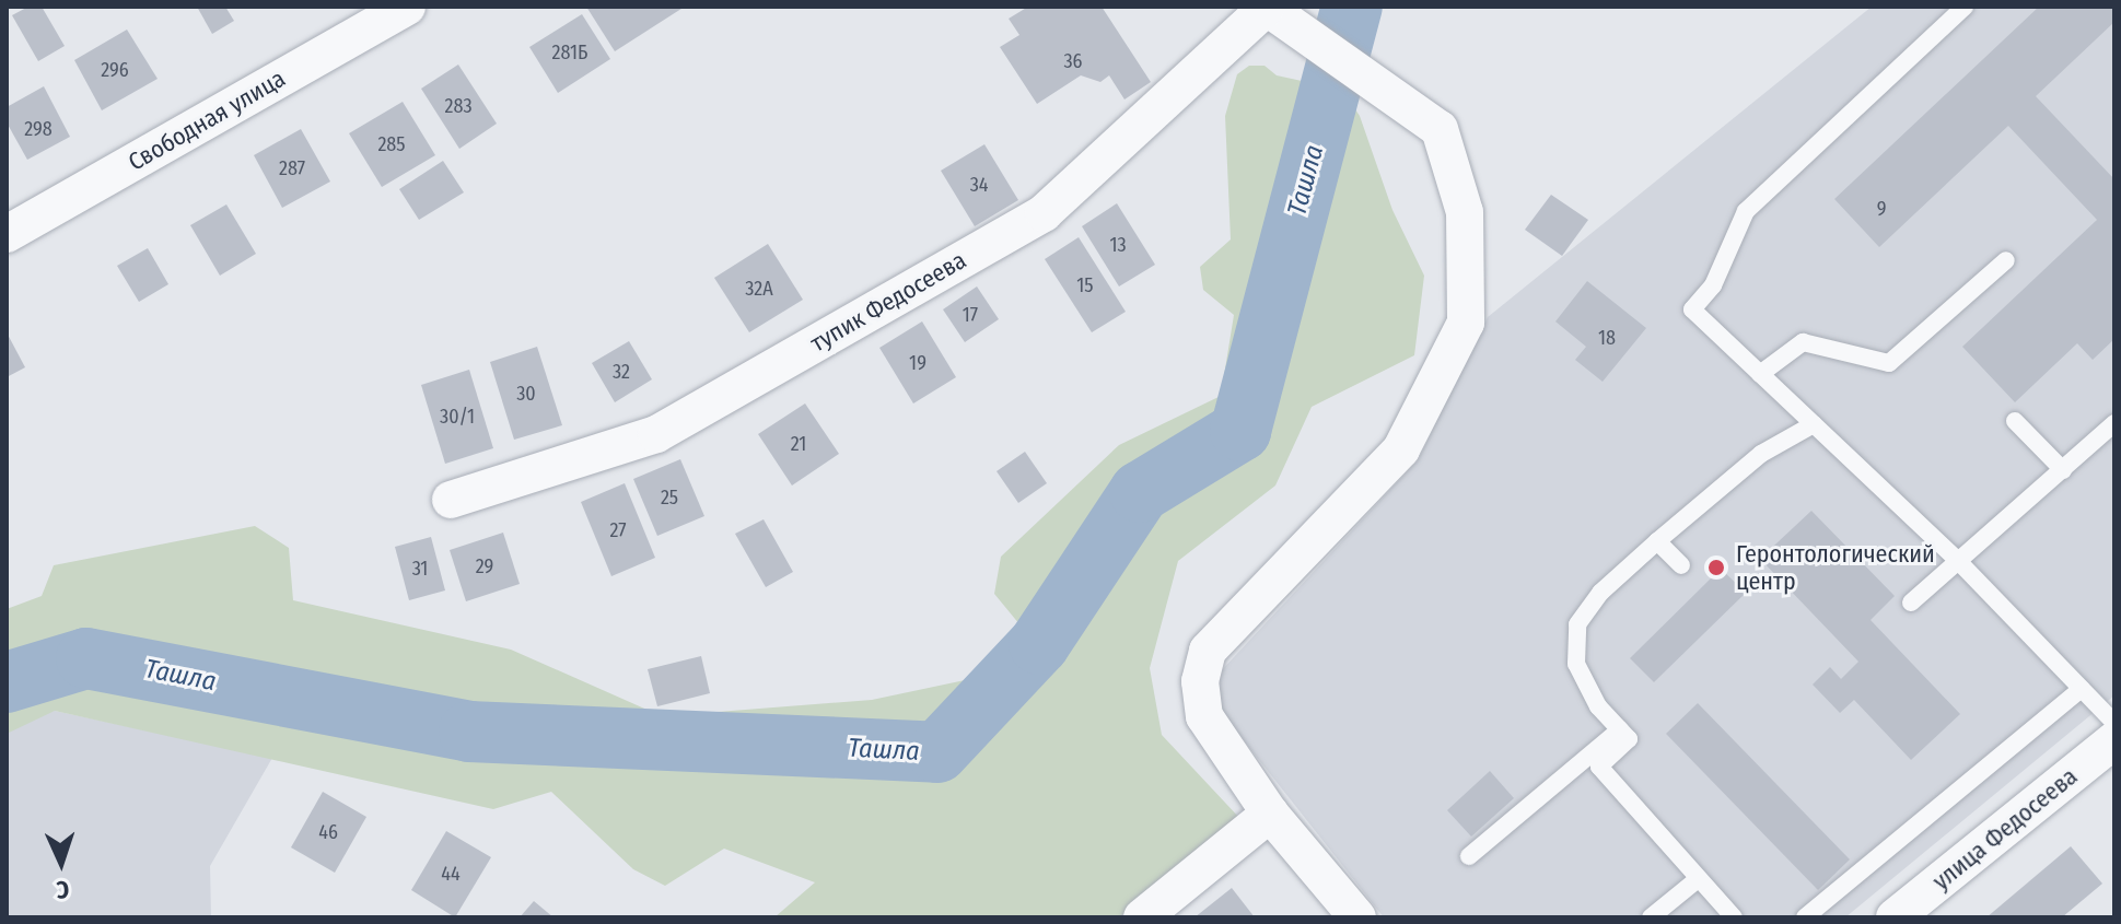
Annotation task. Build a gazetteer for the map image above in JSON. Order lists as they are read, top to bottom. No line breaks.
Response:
{"streets":{"street":["Свободная улица","тупик Федосеева","улица Федосеева"]},"water":["Ташла"],"places":["Геронтологический центр"],"house_numbers":["281Б","36","296","283","298","285","287","34","9","13","15","32А","17","18","19","32","30","30/1","21","25","27","29","31","46","44"],"north":"bottom"}
